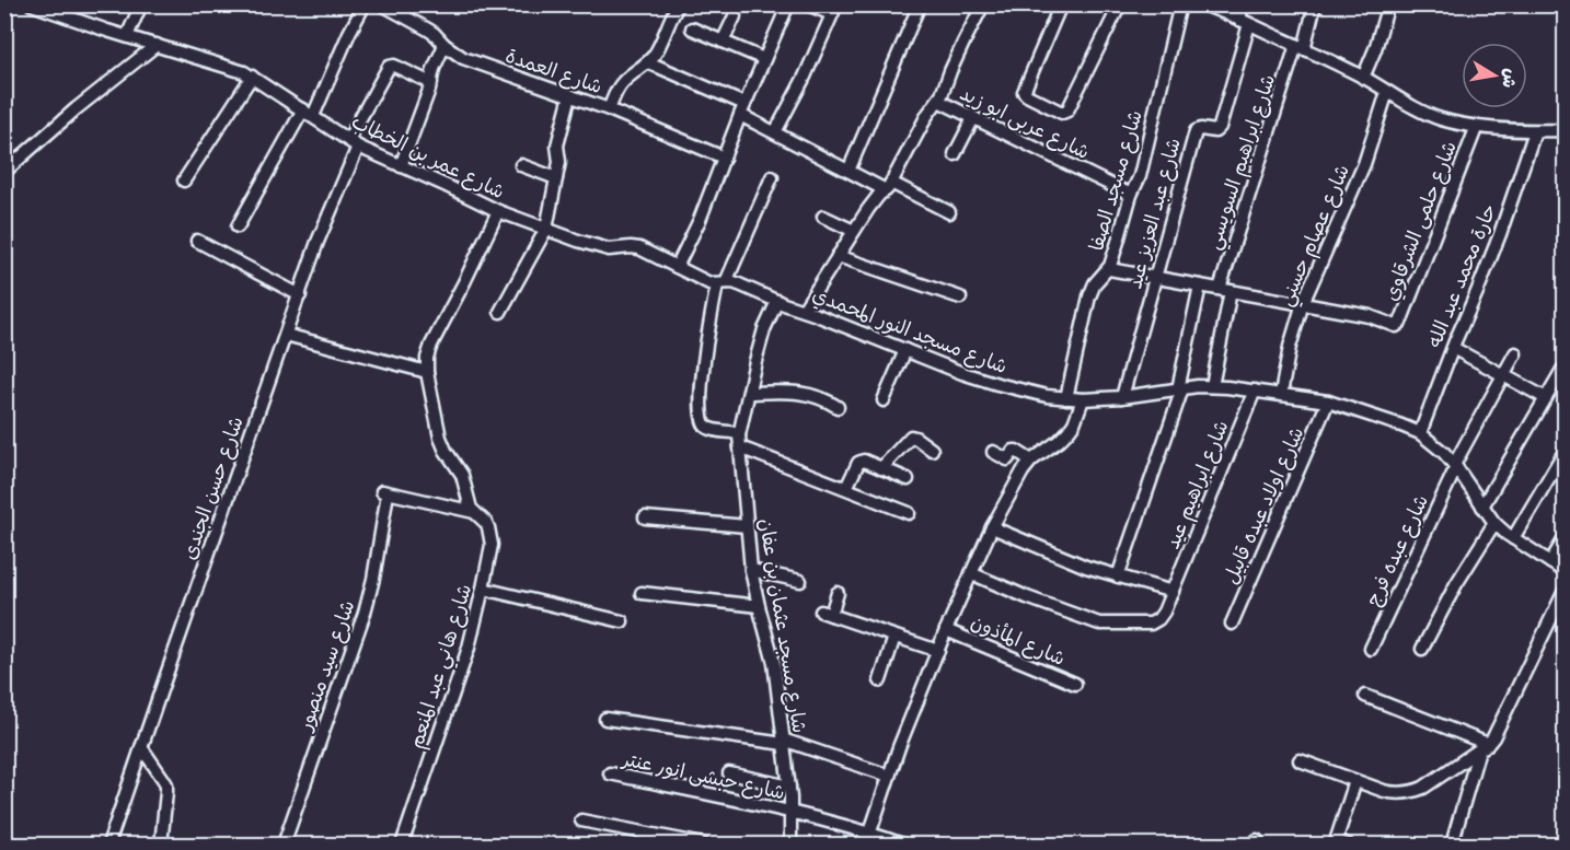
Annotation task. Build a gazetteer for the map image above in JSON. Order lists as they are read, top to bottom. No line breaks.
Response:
{"streets":{"street":["شارع العمدة","شارع عربى ابو زيد","شارع عمر بن الخطاب","شارع ابراهيم السويسي","شارع مسجد الصفا","شارع عبد العزيز عيد","شارع حلمى الشرقاوي","شارع عصام حسني","حارة محمد عبد الله","شارع مسجد النور المحمدي","شارع ابراهيم عيد","شارع حسن الجندى","شارع اولاد عبده قابيل","شارع عبده فرج","شارع مسجد عثمان بن عفان","شارع المأذون","شارع سيد منصور","شارع هاني عبد المنعم","شارع حبشى انور عنتر"]},"crossings":[["شارع عربى ابو زيد","شارع مسجد الصفا"],["شارع عمر بن الخطاب","شارع مسجد النور المحمدي"],["شارع عمر بن الخطاب","شارع حسن الجندى"],["شارع عمر بن الخطاب","شارع هاني عبد المنعم"],["شارع ابراهيم السويسي","شارع مسجد النور المحمدي"],["شارع مسجد الصفا","شارع مسجد النور المحمدي"],["شارع عبد العزيز عيد","شارع مسجد النور المحمدي"],["شارع حلمى الشرقاوي","شارع عصام حسني"],["شارع عصام حسني","شارع مسجد النور المحمدي"],["حارة محمد عبد الله","شارع مسجد النور المحمدي"],["شارع مسجد النور المحمدي","شارع ابراهيم عيد"],["شارع مسجد النور المحمدي","شارع اولاد عبده قابيل"],["شارع مسجد النور المحمدي","شارع عبده فرج"],["شارع مسجد النور المحمدي","شارع مسجد عثمان بن عفان"],["شارع مسجد عثمان بن عفان","شارع حبشى انور عنتر"],["شارع سيد منصور","شارع هاني عبد المنعم"]],"north":"right"}
